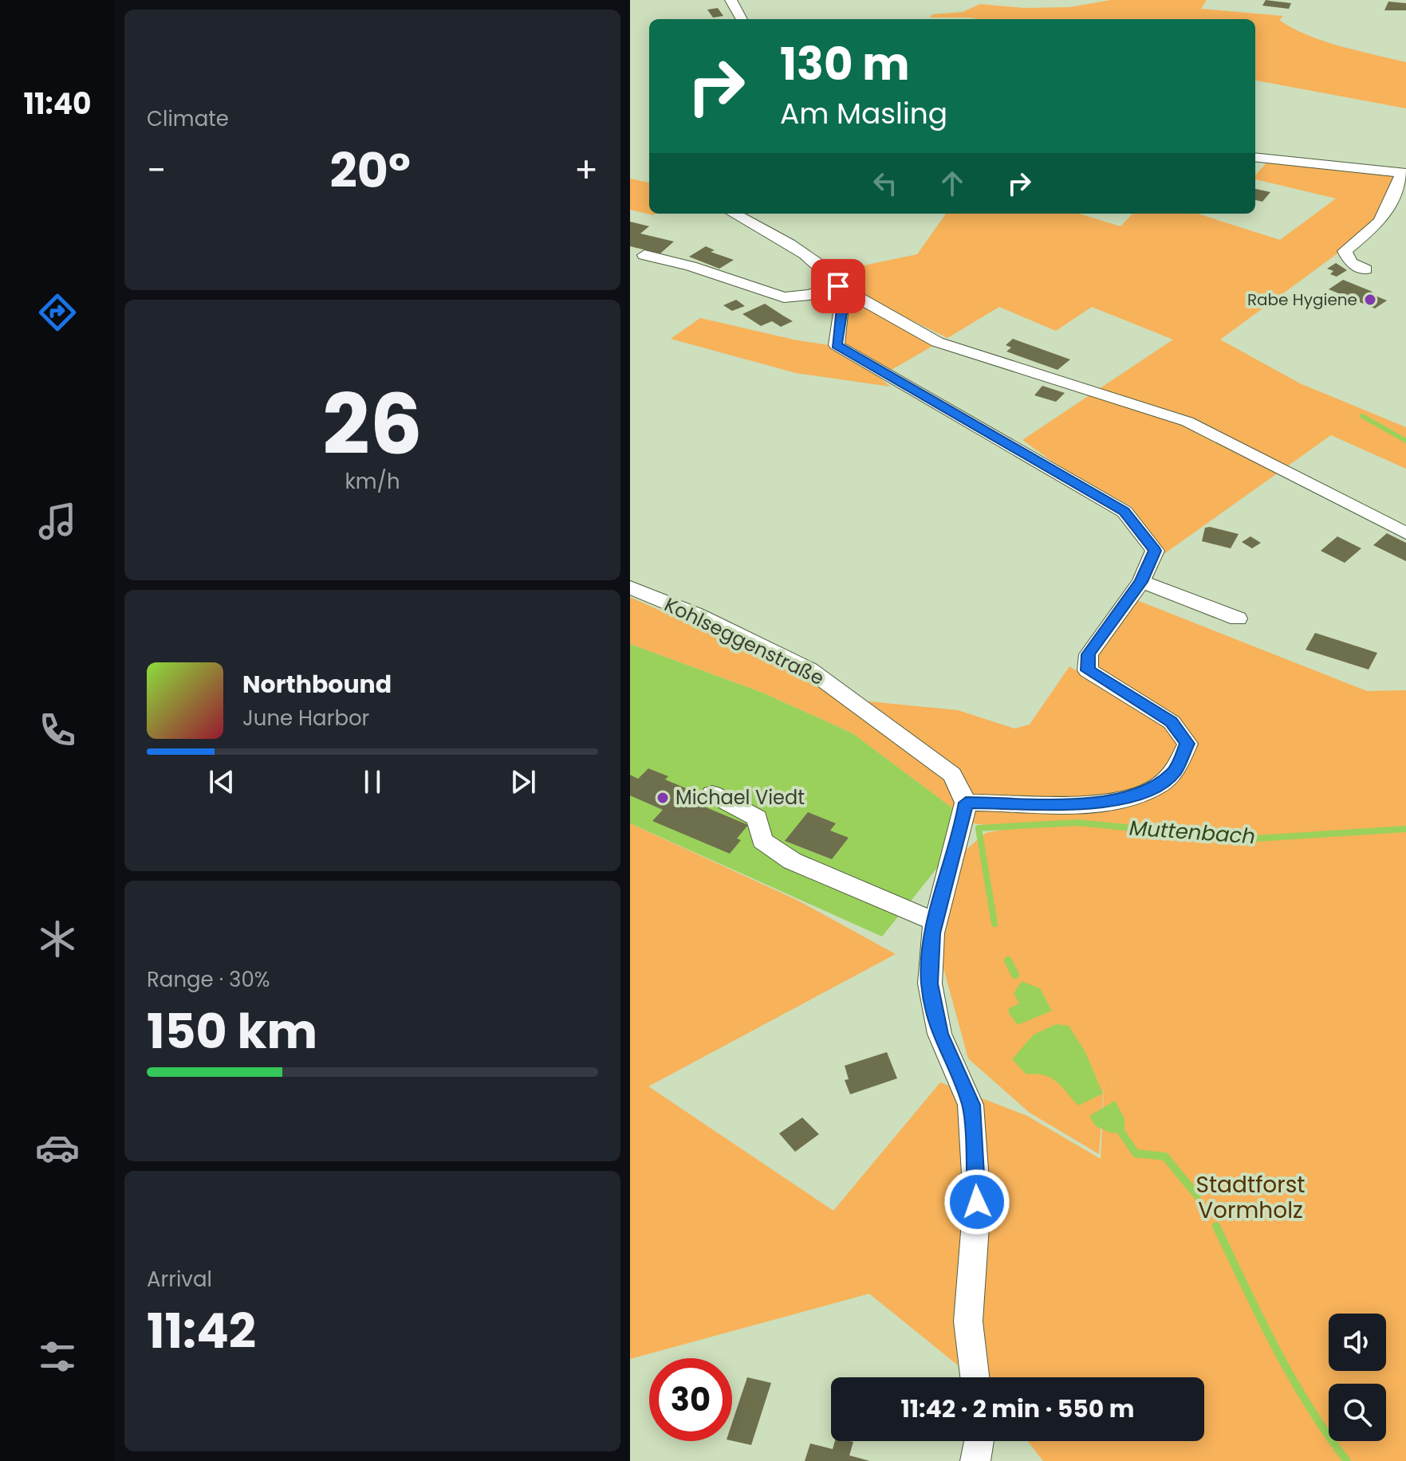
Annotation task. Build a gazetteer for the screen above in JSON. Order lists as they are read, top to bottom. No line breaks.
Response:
{"streets":{"street":["Kohlseggenstraße"]},"water":["Muttenbach"],"parks":["Stadtforst Vormholz"],"places":["Rabe Hygiene","Michael Viedt"],"page":{"tabs":"11:40","tile":["Climate",["26","km/h"],["Range · 30%","150 km"],["Arrival","11:42"]],"turn":["130 m","Am Masling"],"heat":["−","20°","+"],"song":["Northbound","June Harbor"],"limit":"30","trip":"11:42 · 2 min · 550 m"}}
